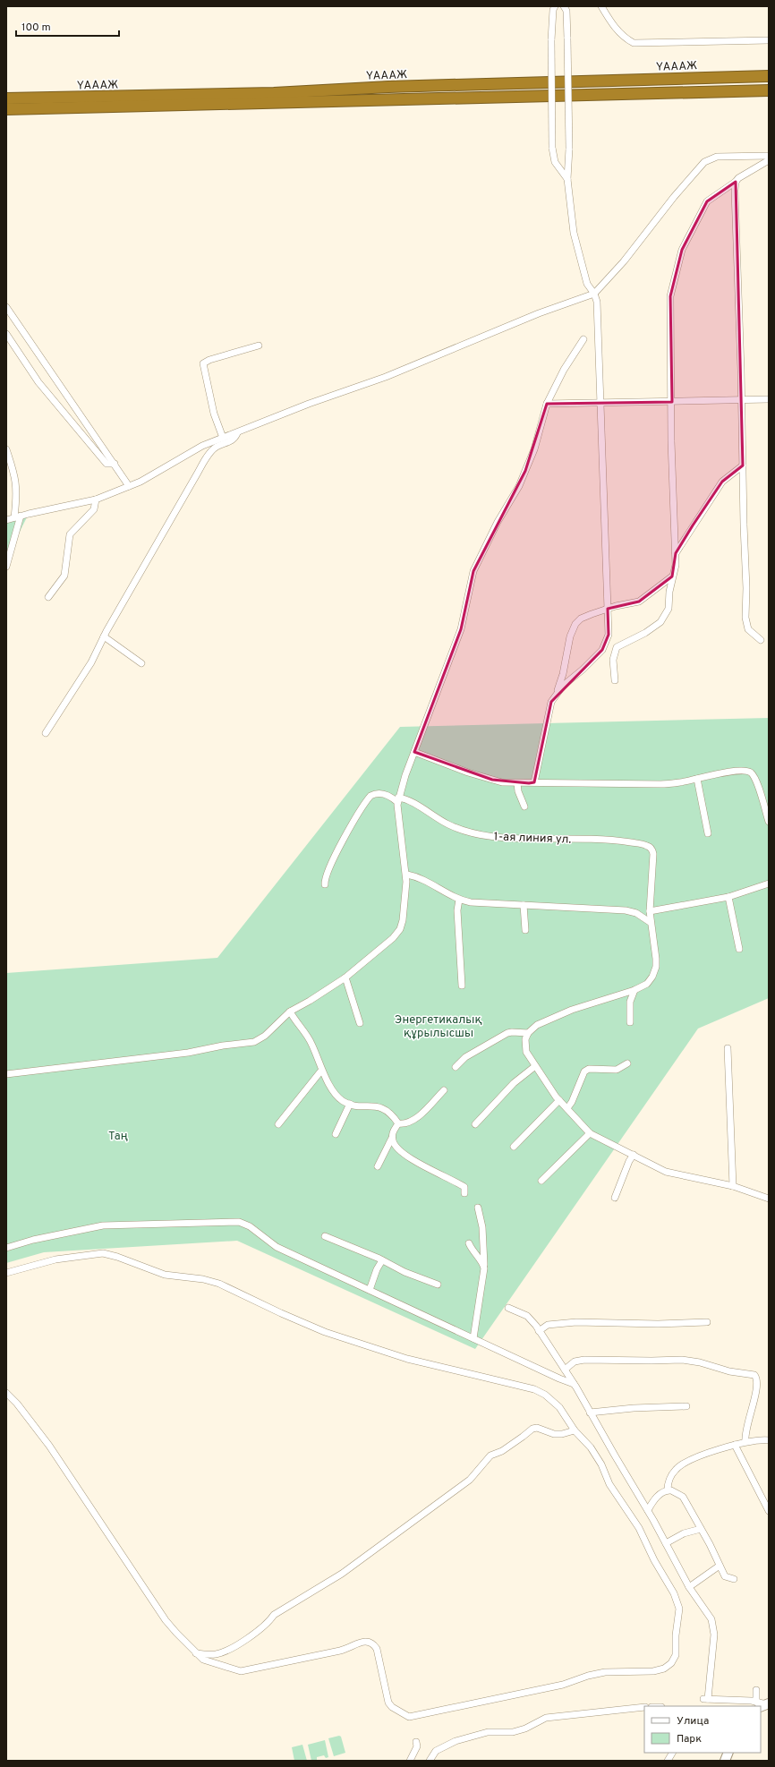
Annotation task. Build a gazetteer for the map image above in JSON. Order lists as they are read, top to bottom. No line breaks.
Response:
{"streets":{"highway":["ҮАААЖ"],"street":["1-ая линия ул."]},"parks":["Энергетикалық құрылысшы","Таң"],"legend":["Улица","Парк"],"scale_bar":"100 m"}
